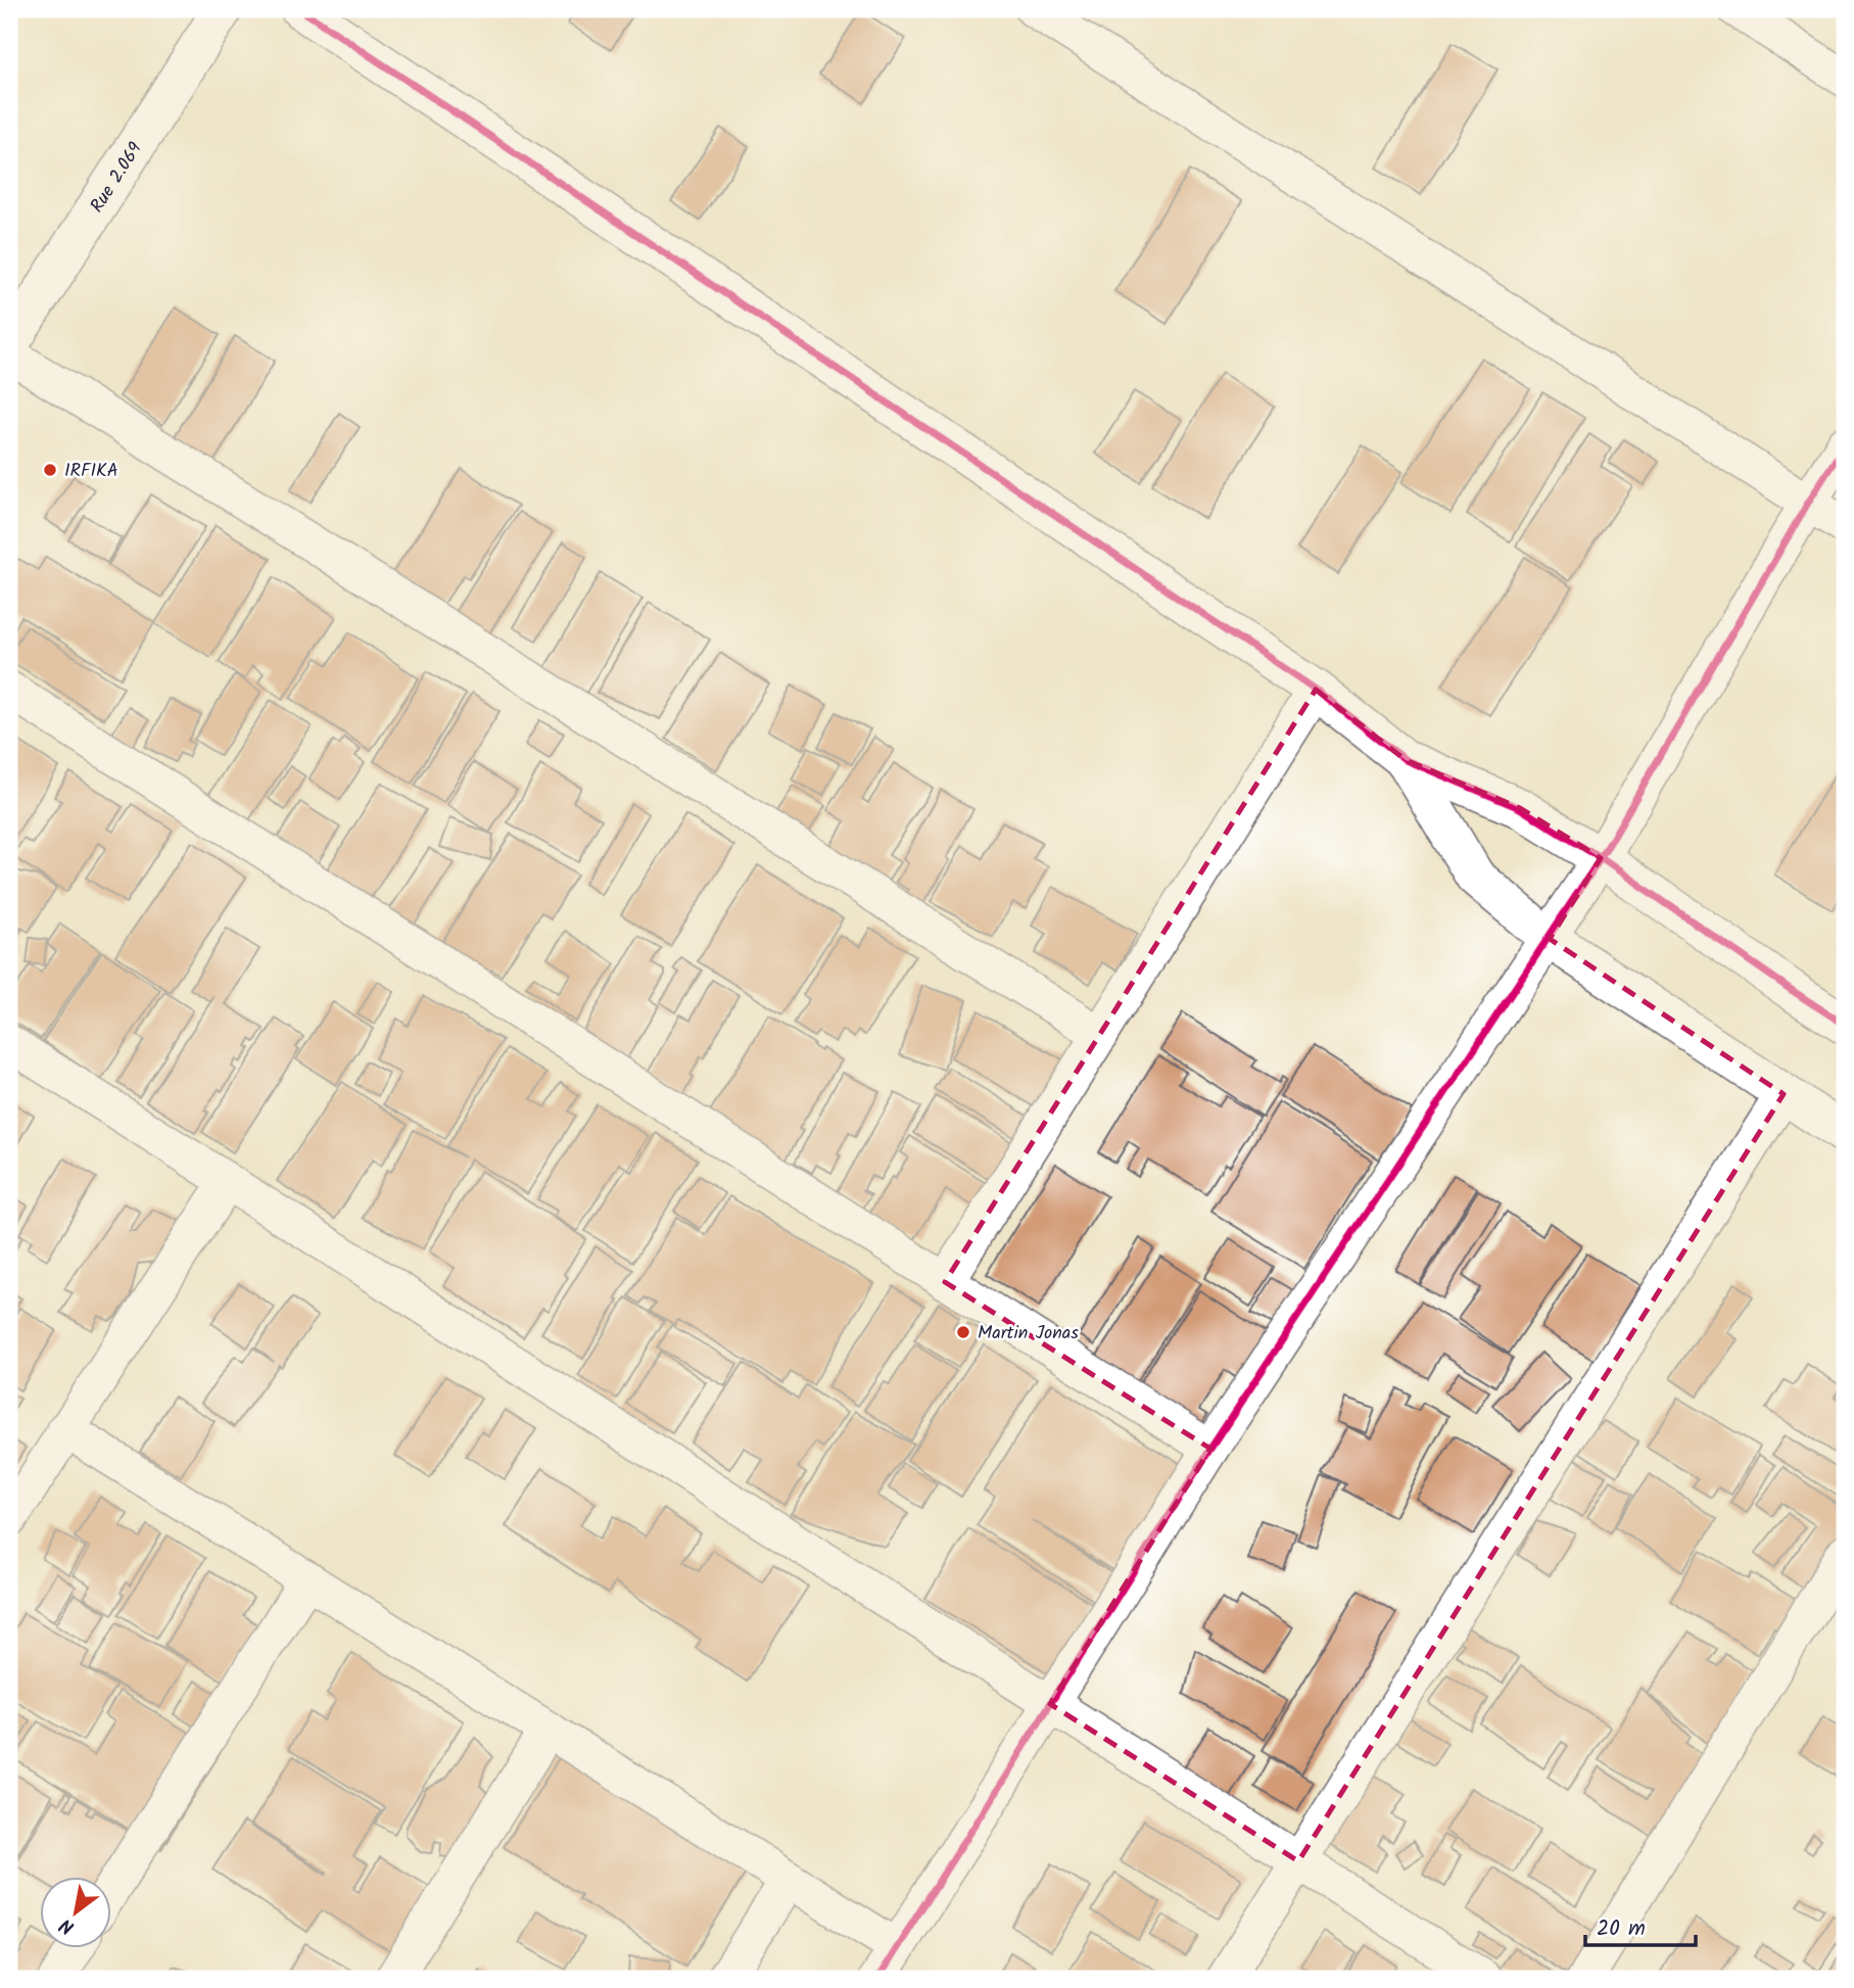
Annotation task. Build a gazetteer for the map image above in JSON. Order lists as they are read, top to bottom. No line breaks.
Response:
{"streets":{"street":["Rue 2.069"]},"places":["IRFIKA","Martin Jonas"],"scale_bar":"20 m","north":"bottom left"}
